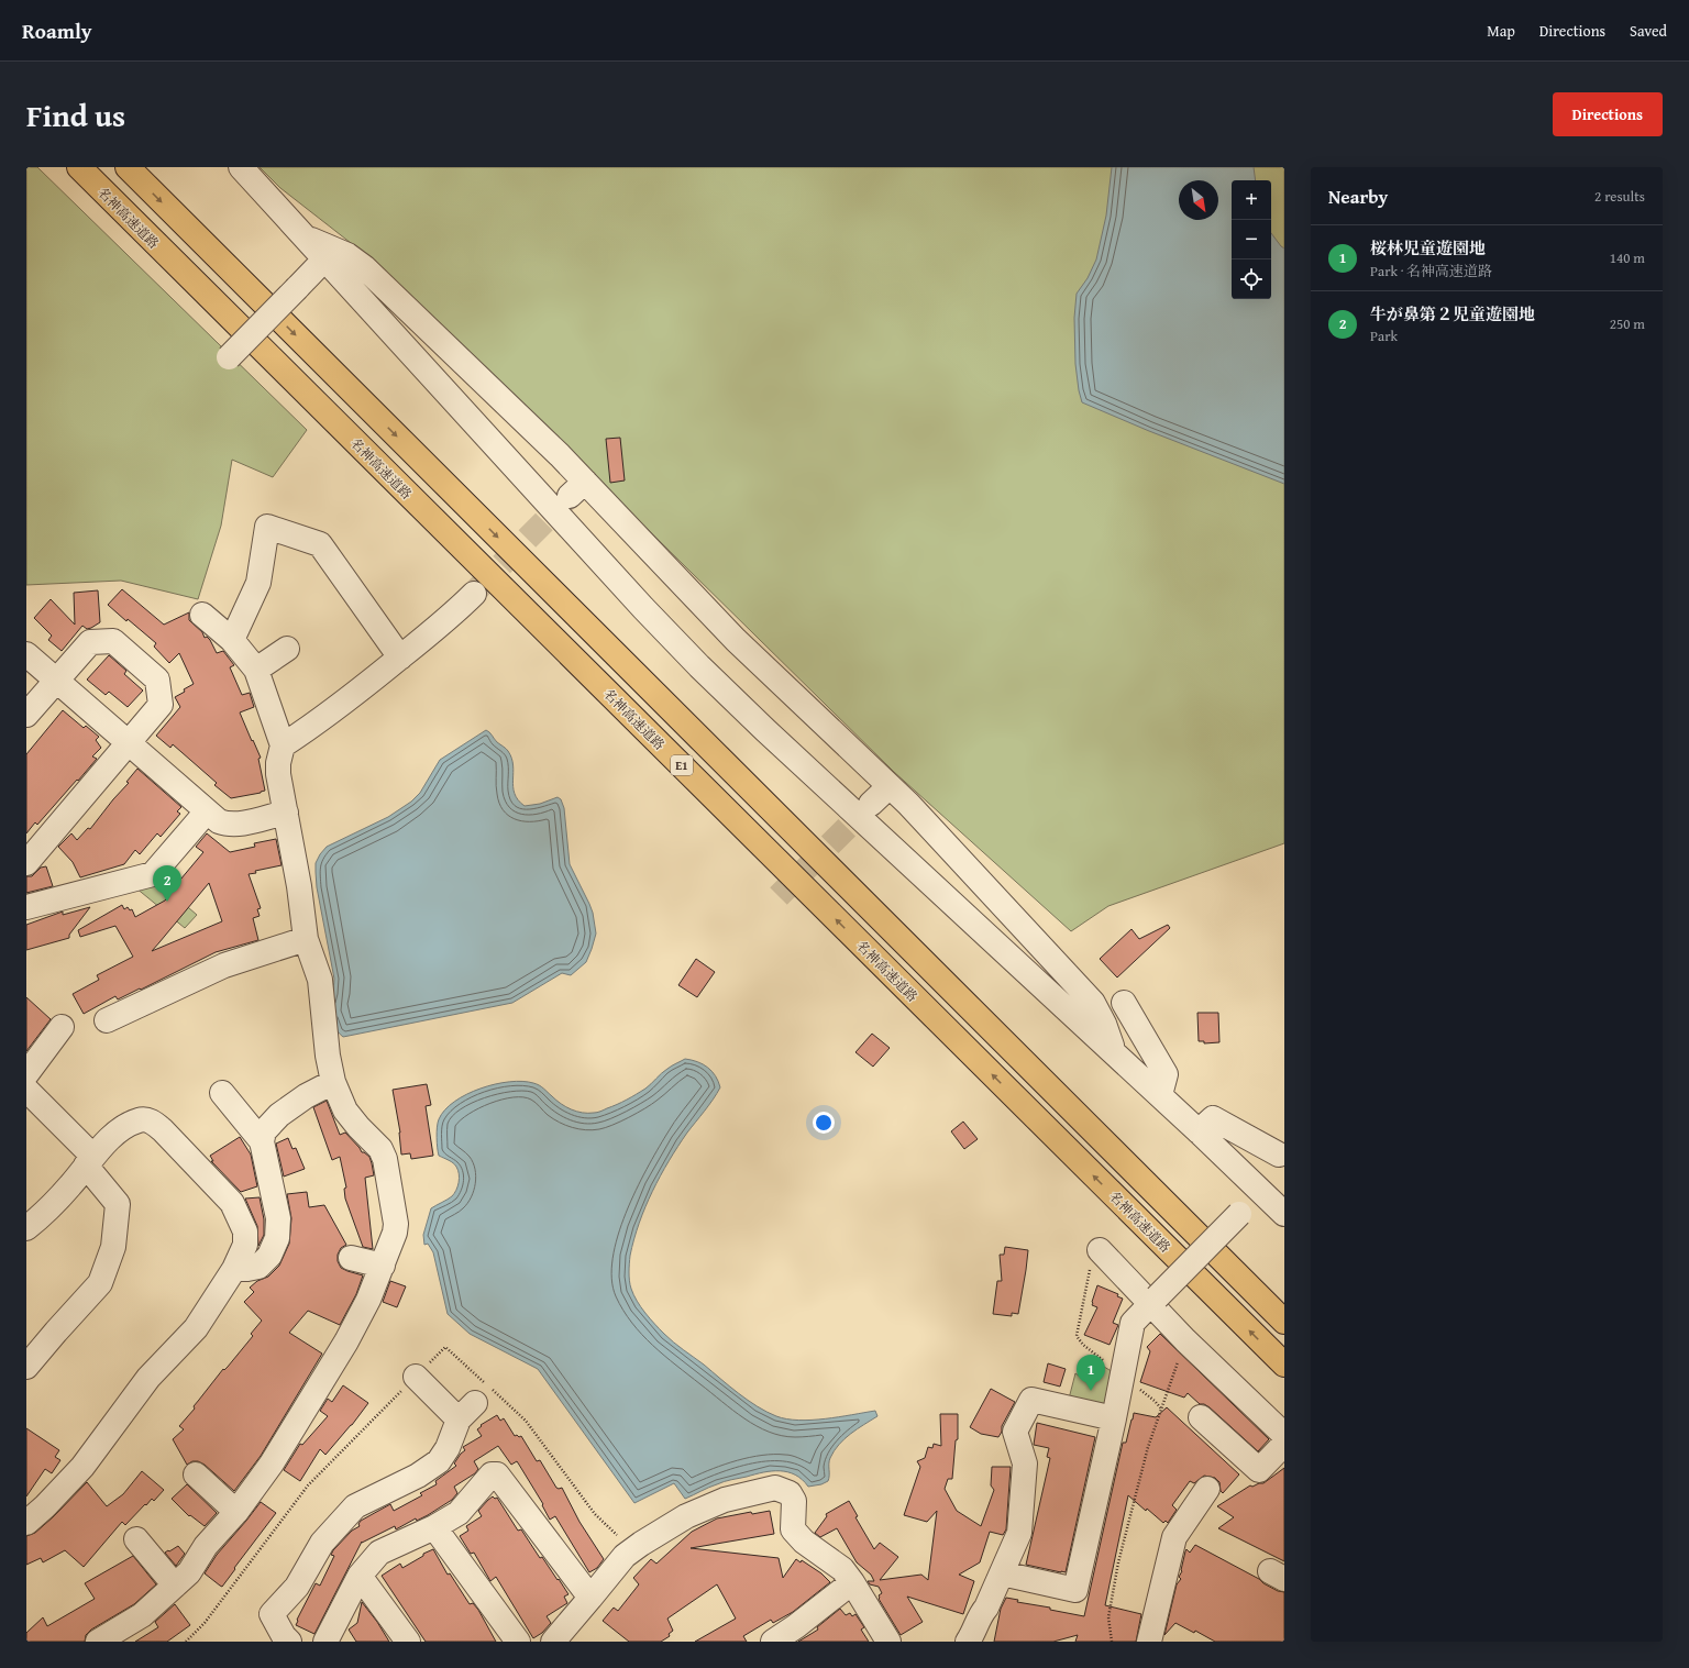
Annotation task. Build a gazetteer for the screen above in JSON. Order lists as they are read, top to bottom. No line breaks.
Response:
{"streets":{"highway":["名神高速道路","E1"]},"north":"bottom right","page":{"header":"Roamly","nav":["Map","Directions","Saved"],"title":"Find us","buttons":"Directions","heading":["Nearby","2 results"],"map_buttons":["+","−"],"list":[{"mark":"1","name":"桜林児童遊園地","note":"Park · 名神高速道路","value":"140 m"},{"mark":"2","name":"牛が鼻第２児童遊園地","note":"Park","value":"250 m"}],"pins":["2","1"]}}
